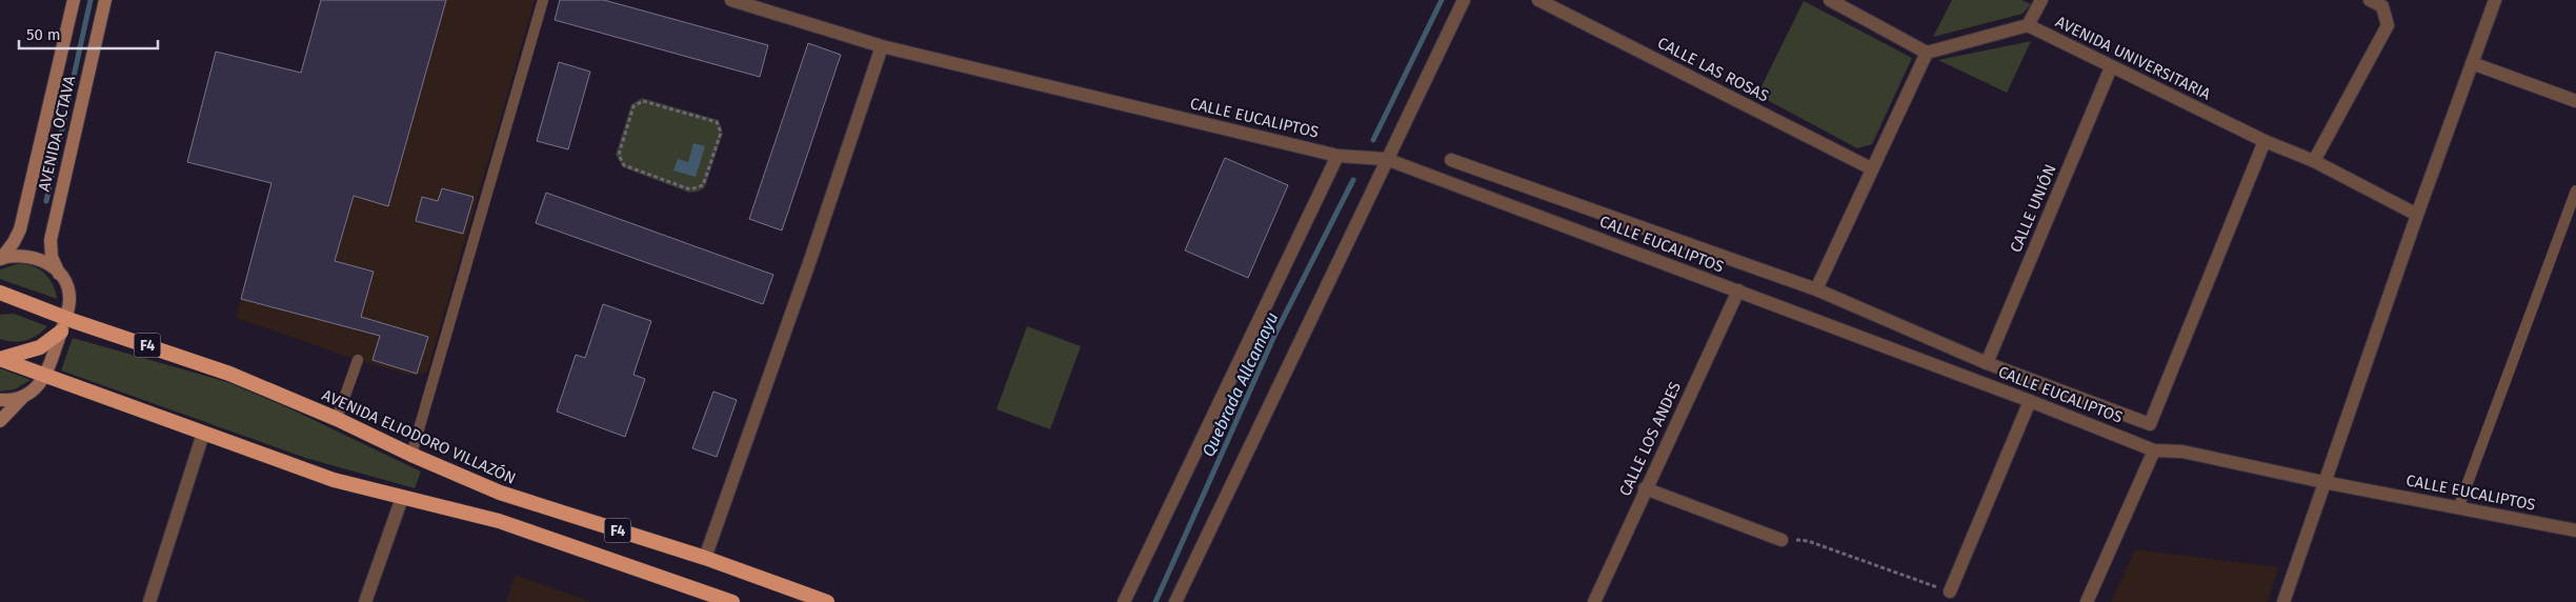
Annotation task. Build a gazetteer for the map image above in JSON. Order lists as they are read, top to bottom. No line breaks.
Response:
{"streets":{"highway":["F4","AVENIDA ELIODORO VILLAZÓN"],"main road":["AVENIDA OCTAVA"],"street":["AVENIDA UNIVERSITARIA","CALLE LAS ROSAS","CALLE EUCALIPTOS","CALLE UNIÓN","CALLE LOS ANDES"]},"crossings":[["AVENIDA UNIVERSITARIA","CALLE EUCALIPTOS"],["AVENIDA UNIVERSITARIA","CALLE UNIÓN"],["CALLE EUCALIPTOS","CALLE UNIÓN"],["CALLE EUCALIPTOS","CALLE LOS ANDES"],["AVENIDA OCTAVA","F4"],["AVENIDA OCTAVA","AVENIDA ELIODORO VILLAZÓN"]],"water":["Quebrada Allcamayu"],"scale_bar":"50 m"}
